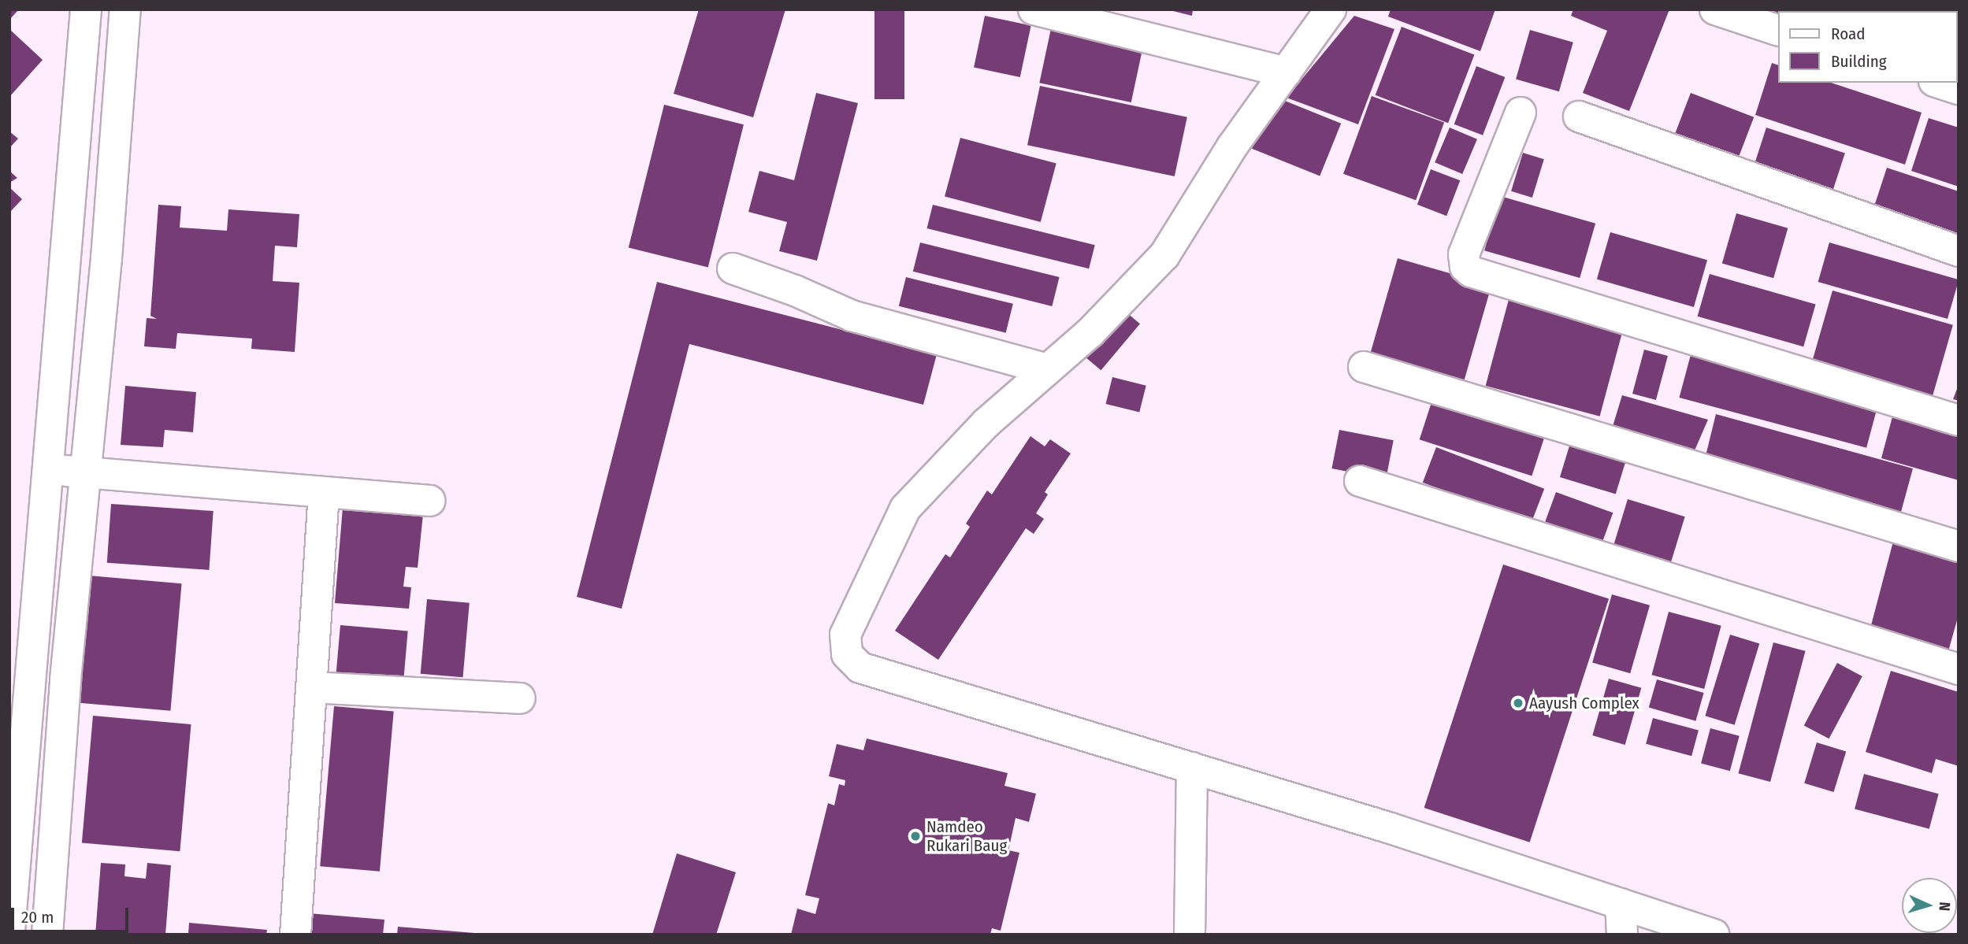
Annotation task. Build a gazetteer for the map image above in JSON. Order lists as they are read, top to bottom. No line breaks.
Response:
{"places":["Aayush Complex","Namdeo Rukari Baug"],"legend":["Road","Building"],"scale_bar":"20 m","north":"right"}
